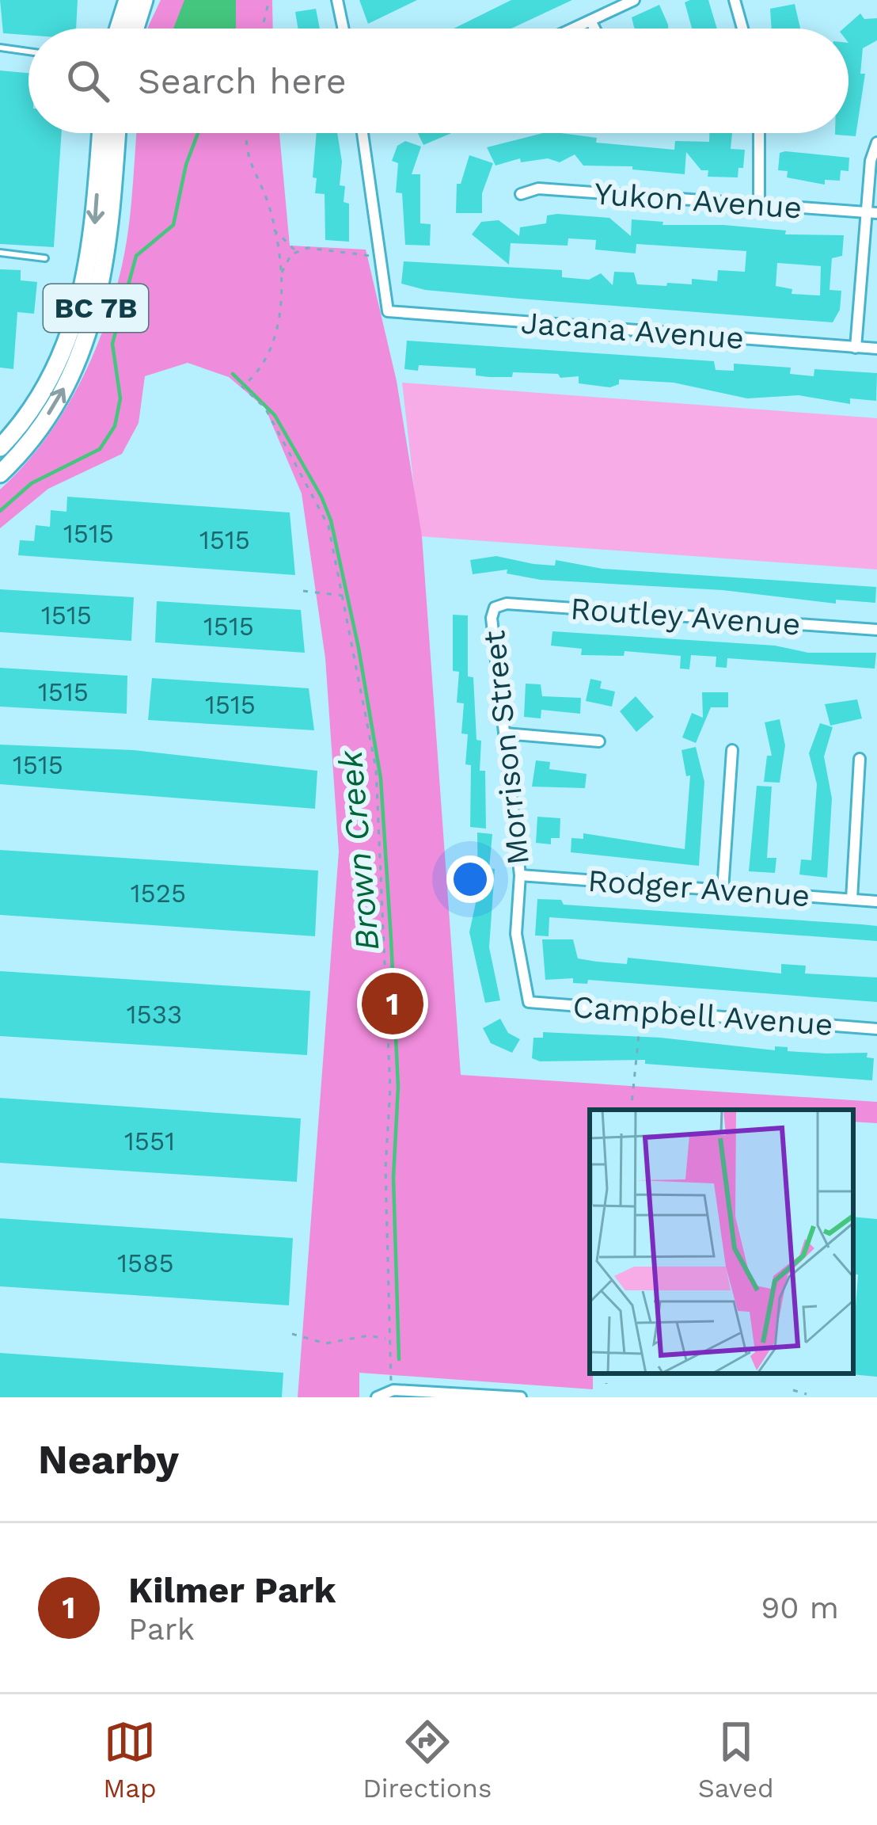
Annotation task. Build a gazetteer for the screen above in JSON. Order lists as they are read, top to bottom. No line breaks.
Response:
{"streets":{"highway":["BC 7B"],"street":["Yukon Avenue","Jacana Avenue","Routley Avenue","Morrison Street","Rodger Avenue","Campbell Avenue"]},"crossings":[["Routley Avenue","Morrison Street"],["Morrison Street","Rodger Avenue"],["Morrison Street","Campbell Avenue"]],"water":["Brown Creek"],"house_numbers":["1515","1515","1515","1515","1515","1515","1515","1525","1533","1551","1585"],"page":{"search":"Search here","pins":"1","heading":"Nearby","list":[{"mark":"1","name":"Kilmer Park","note":"Park","value":"90 m"}],"nav":["Map","Directions","Saved"]}}
